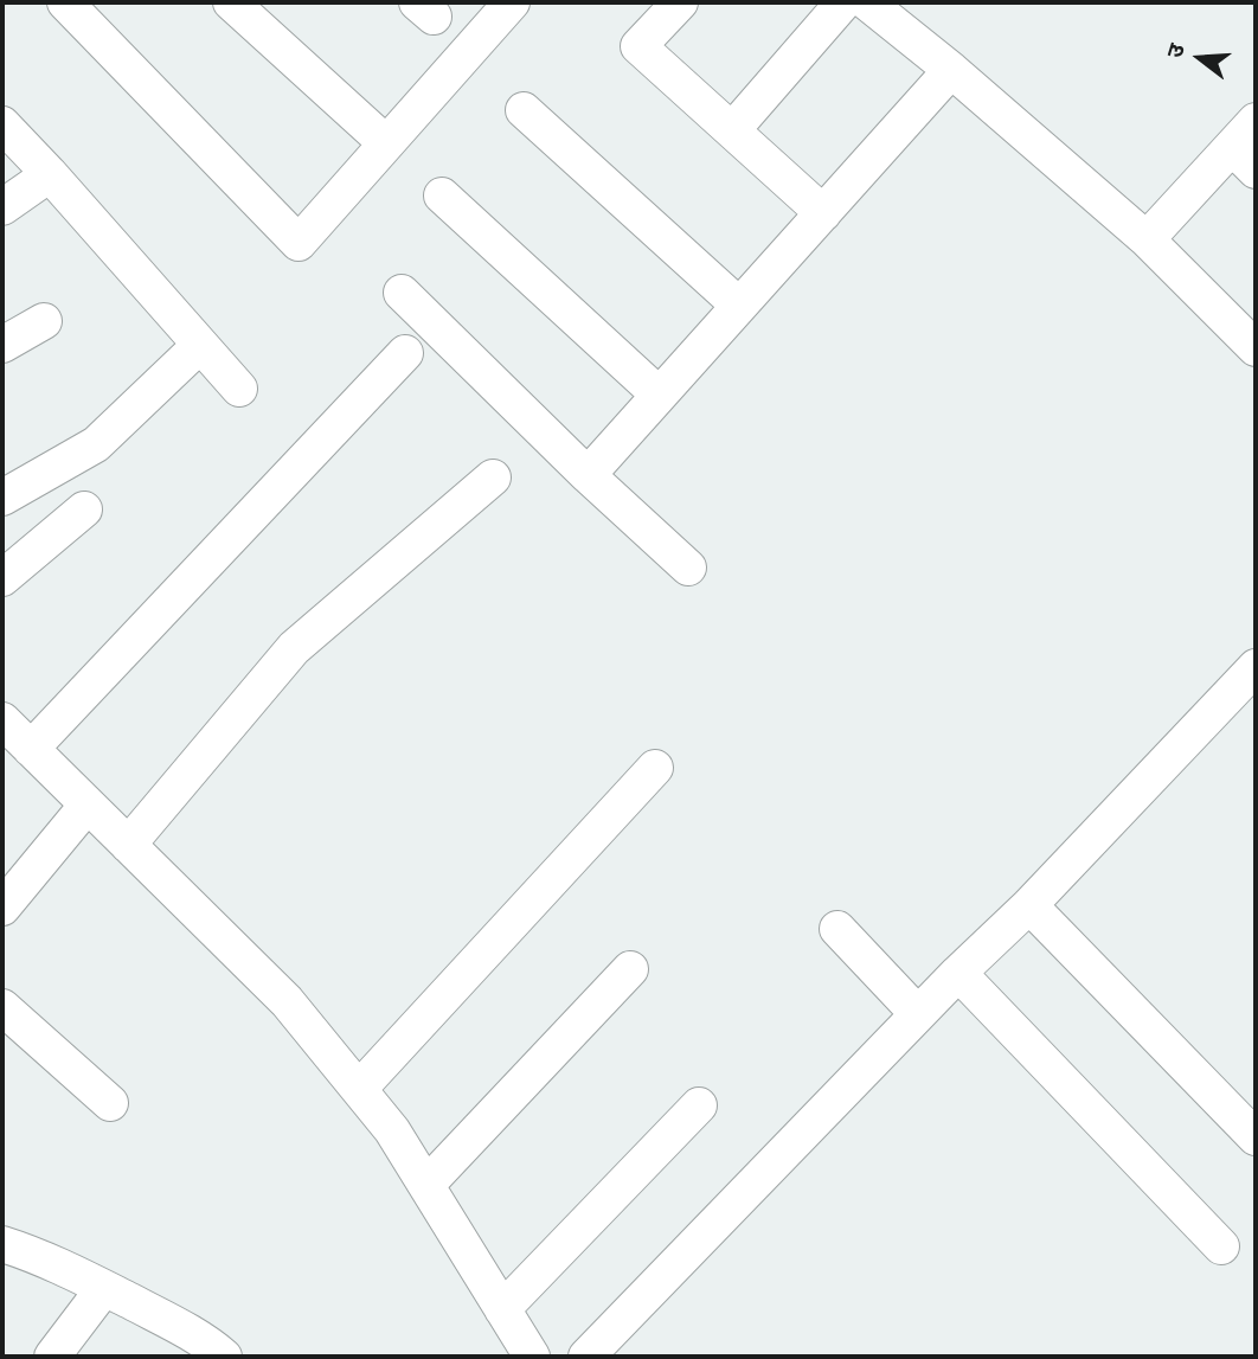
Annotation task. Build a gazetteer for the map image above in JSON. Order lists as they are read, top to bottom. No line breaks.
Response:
{"north":"left"}
